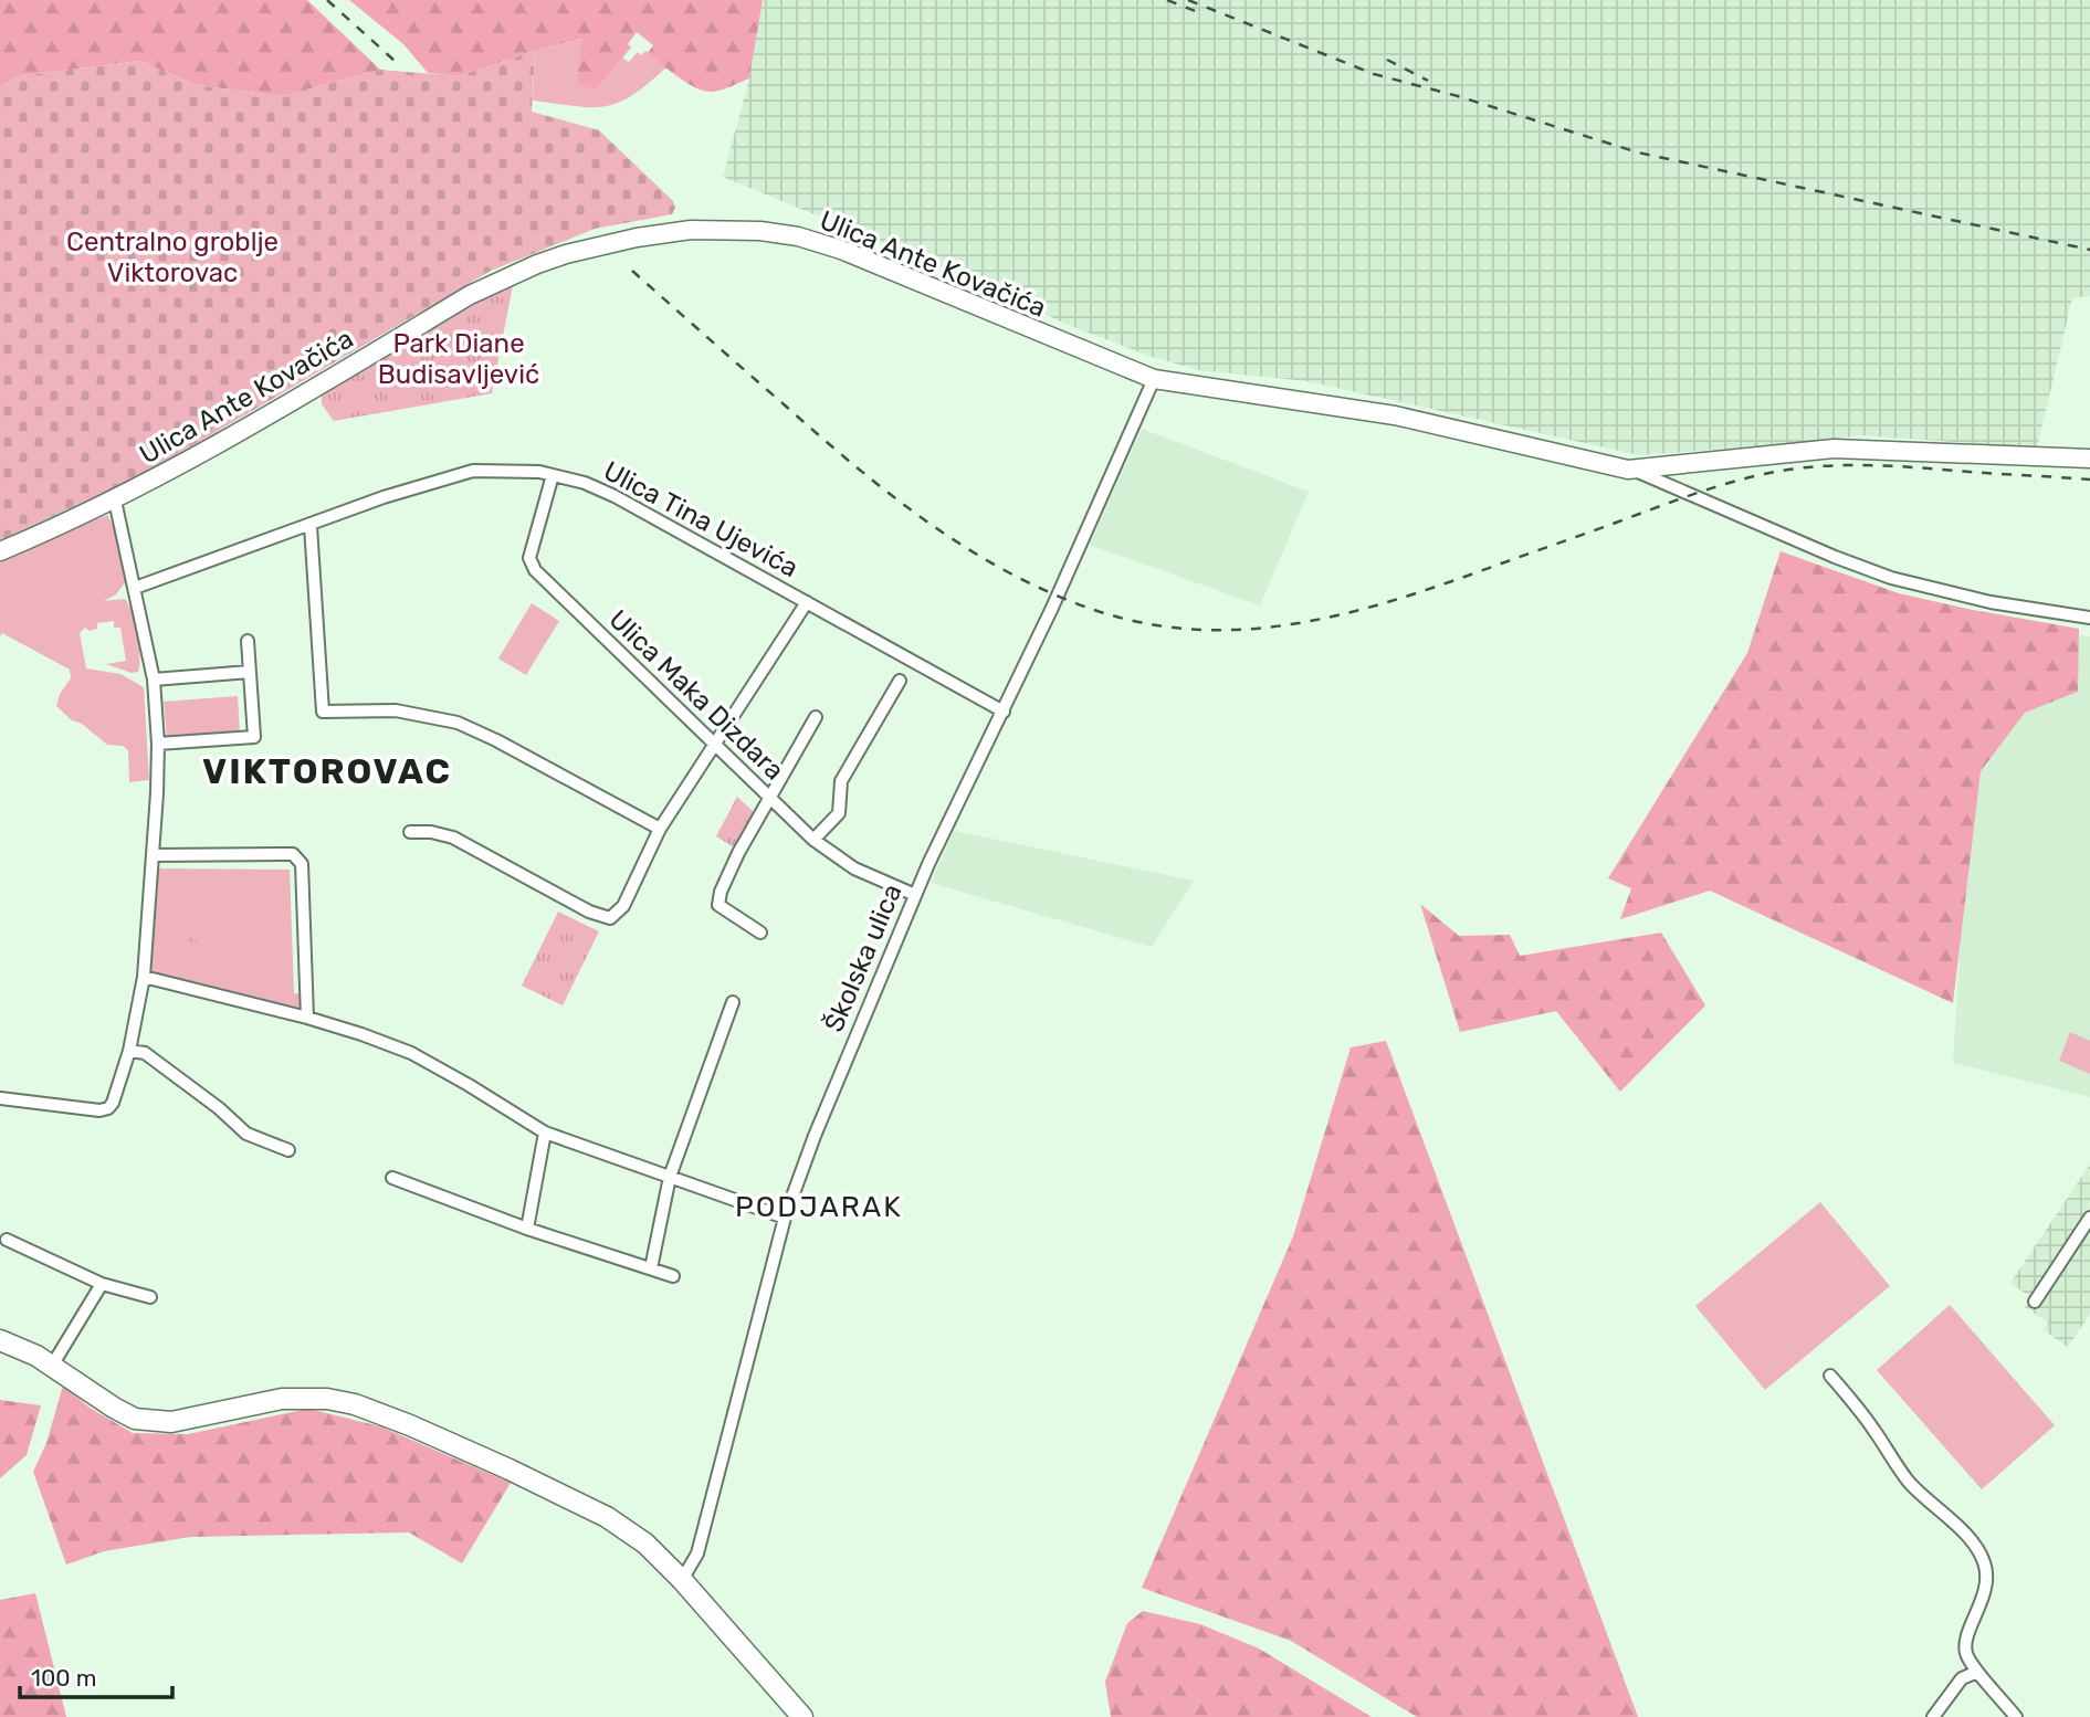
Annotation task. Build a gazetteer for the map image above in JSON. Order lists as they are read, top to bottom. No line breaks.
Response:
{"streets":{"main road":["Ulica Ante Kovačića"],"street":["Ulica Tina Ujevića","Ulica Maka Dizdara","Školska ulica"]},"crossings":[["Ulica Ante Kovačića","Školska ulica"],["Ulica Tina Ujevića","Ulica Maka Dizdara"],["Ulica Tina Ujevića","Školska ulica"],["Ulica Maka Dizdara","Školska ulica"]],"districts":["VIKTOROVAC","PODJARAK"],"parks":["Centralno groblje Viktorovac","Park Diane Budisavljević"],"scale_bar":"100 m"}
